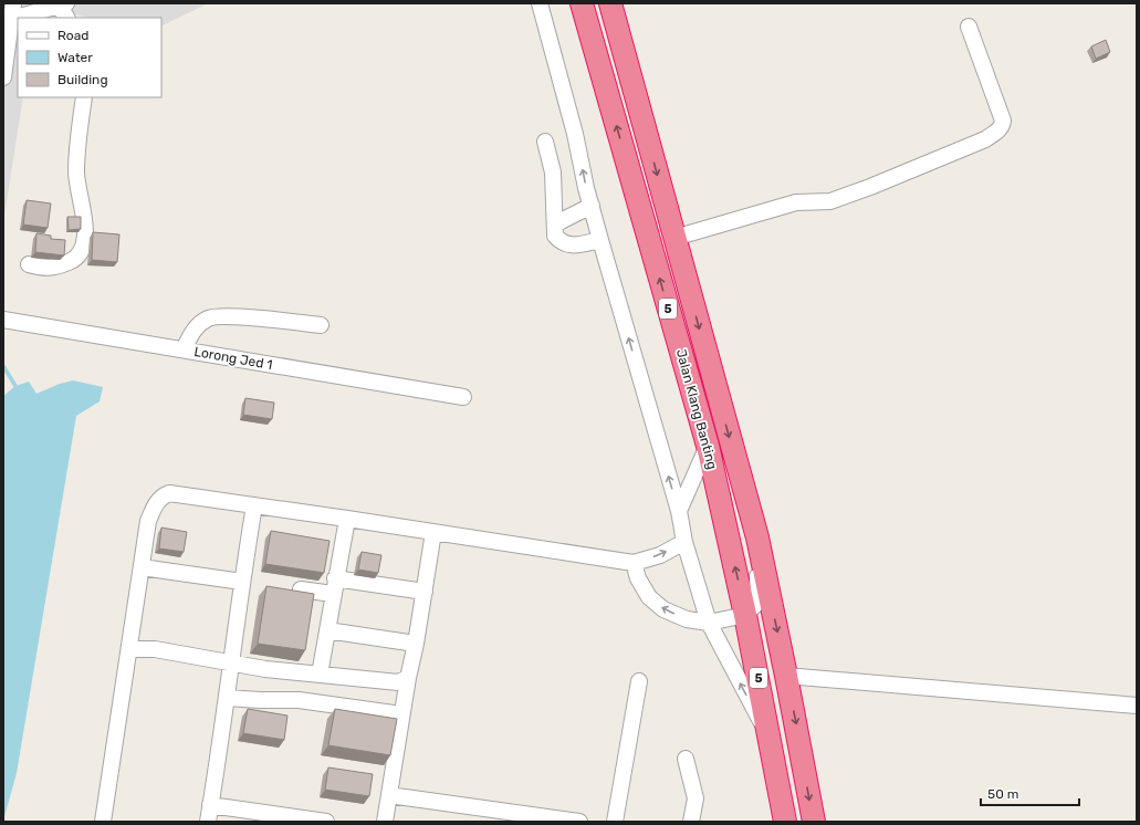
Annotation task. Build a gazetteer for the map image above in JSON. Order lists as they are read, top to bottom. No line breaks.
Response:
{"streets":{"highway":["5","Jalan Klang Banting"],"street":["Lorong Jed 1"]},"legend":["Road","Water","Building"],"scale_bar":"50 m"}
